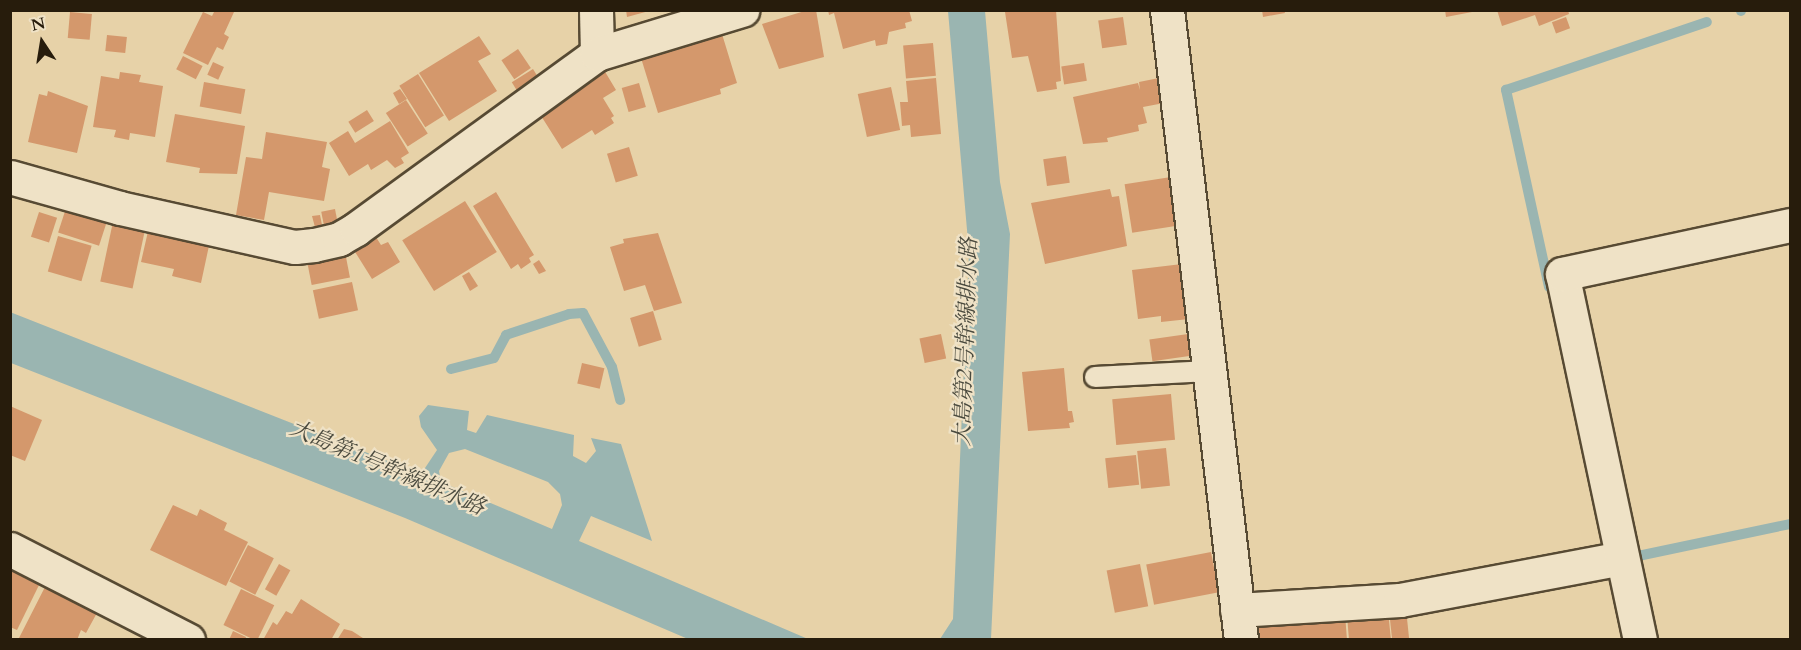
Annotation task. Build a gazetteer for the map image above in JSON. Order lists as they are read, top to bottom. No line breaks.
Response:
{"water":["大島第2号幹線排水路","大島第1号幹線排水路"],"north":"top"}
